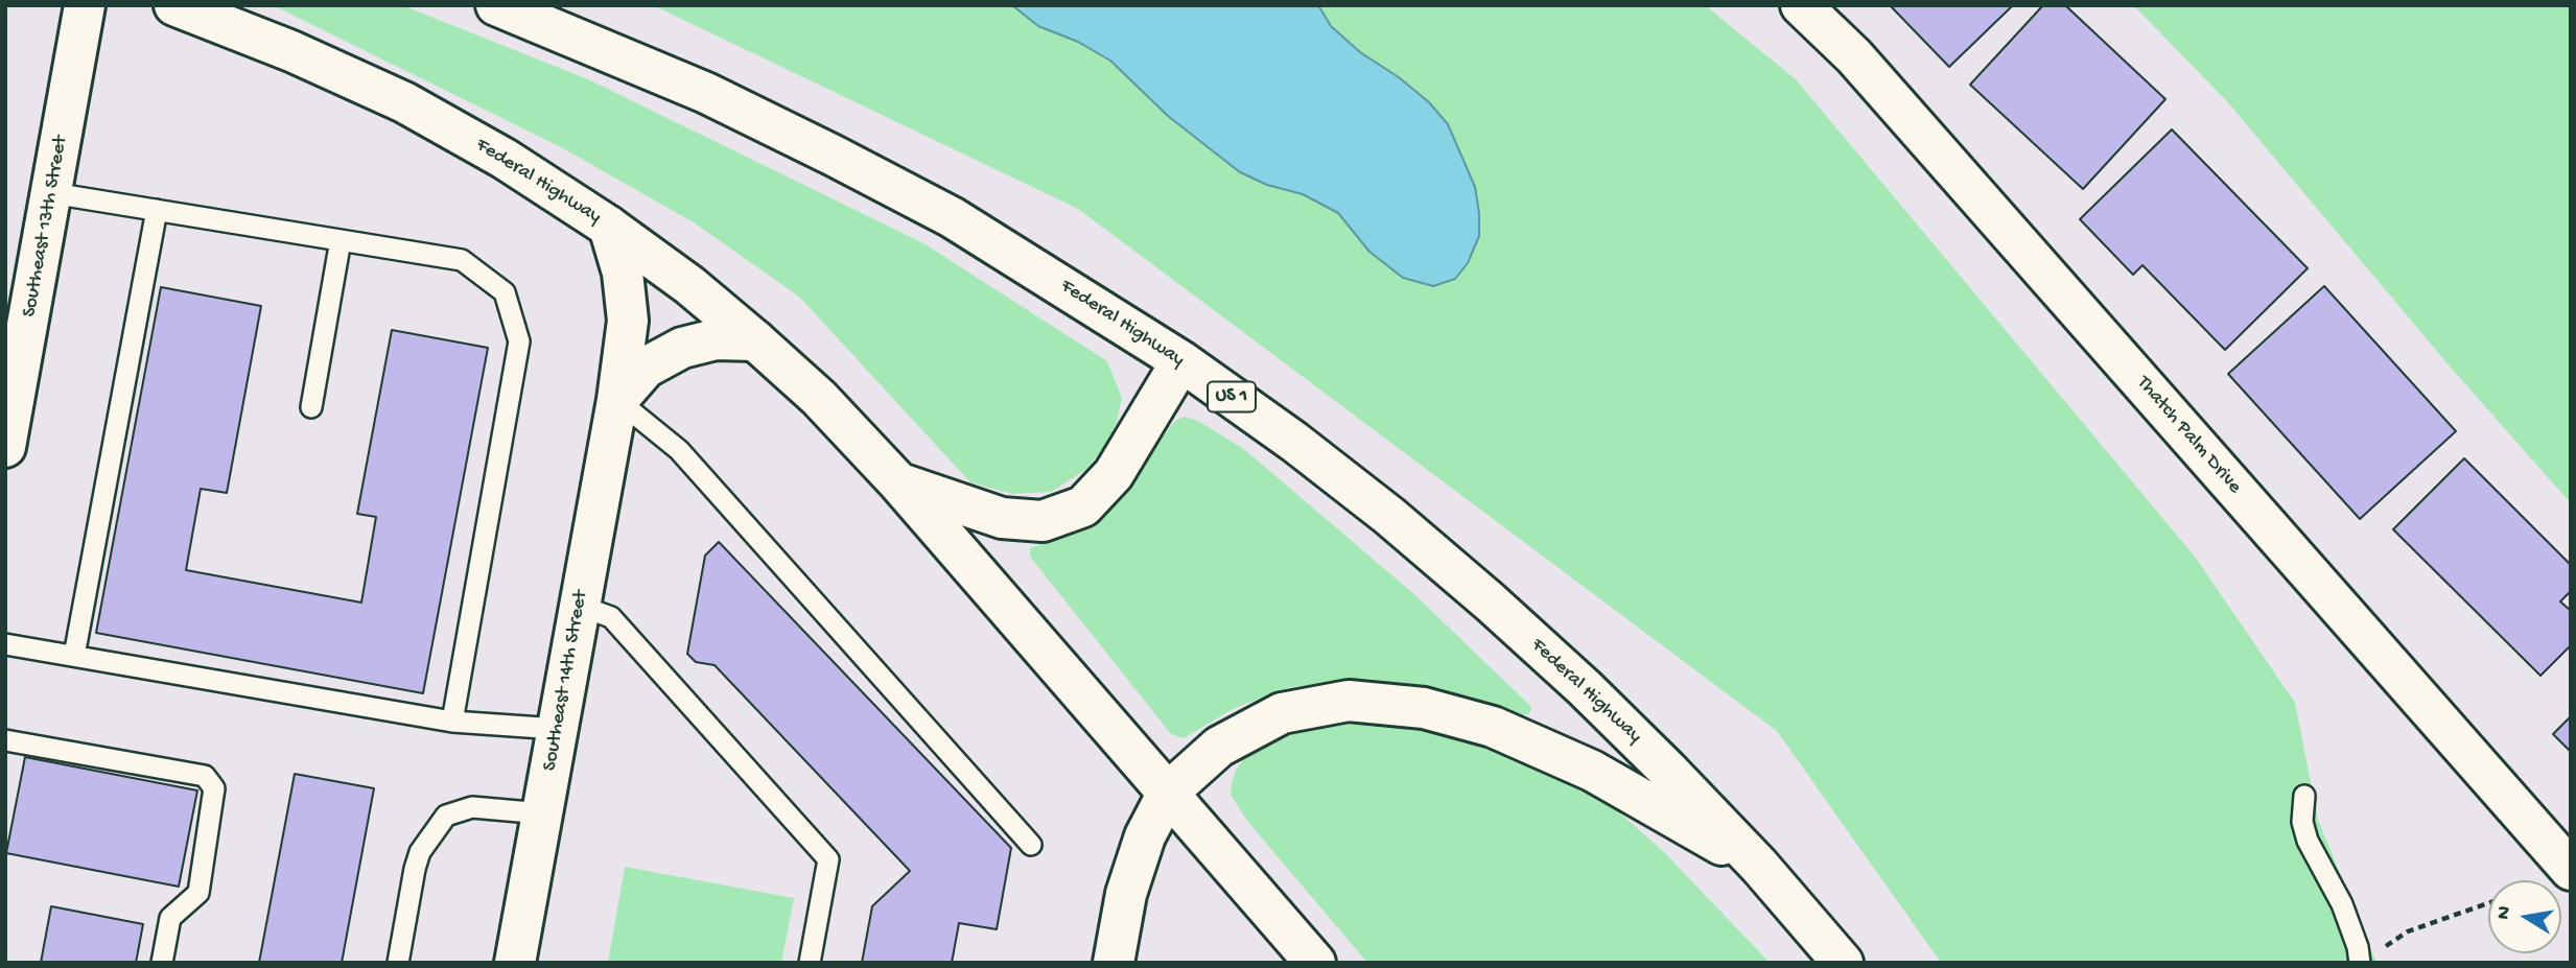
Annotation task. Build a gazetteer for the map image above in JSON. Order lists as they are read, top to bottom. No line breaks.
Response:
{"streets":{"main road":["Federal Highway","Southeast 13th Street","US 1","Thatch Palm Drive","Southeast 14th Street"]},"crossings":[["Federal Highway","Southeast 14th Street"]],"north":"left"}
